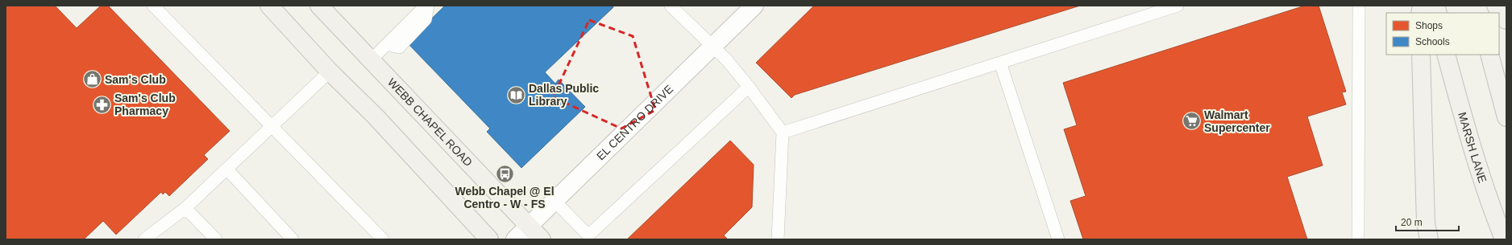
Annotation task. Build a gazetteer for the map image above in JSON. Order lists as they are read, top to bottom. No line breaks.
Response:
{"streets":{"main road":["WEBB CHAPEL ROAD","MARSH LANE"],"street":["EL CENTRO DRIVE"]},"crossings":[["WEBB CHAPEL ROAD","EL CENTRO DRIVE"]],"places":{"shop":["Sam's Club"],"library":["Dallas Public Library"],"pharmacy":["Sam's Club Pharmacy"],"supermarket":["Walmart Supercenter"],"bus stop":["Webb Chapel @ El Centro - W - FS"]},"legend":["Shops","Schools"],"scale_bar":"20 m"}
